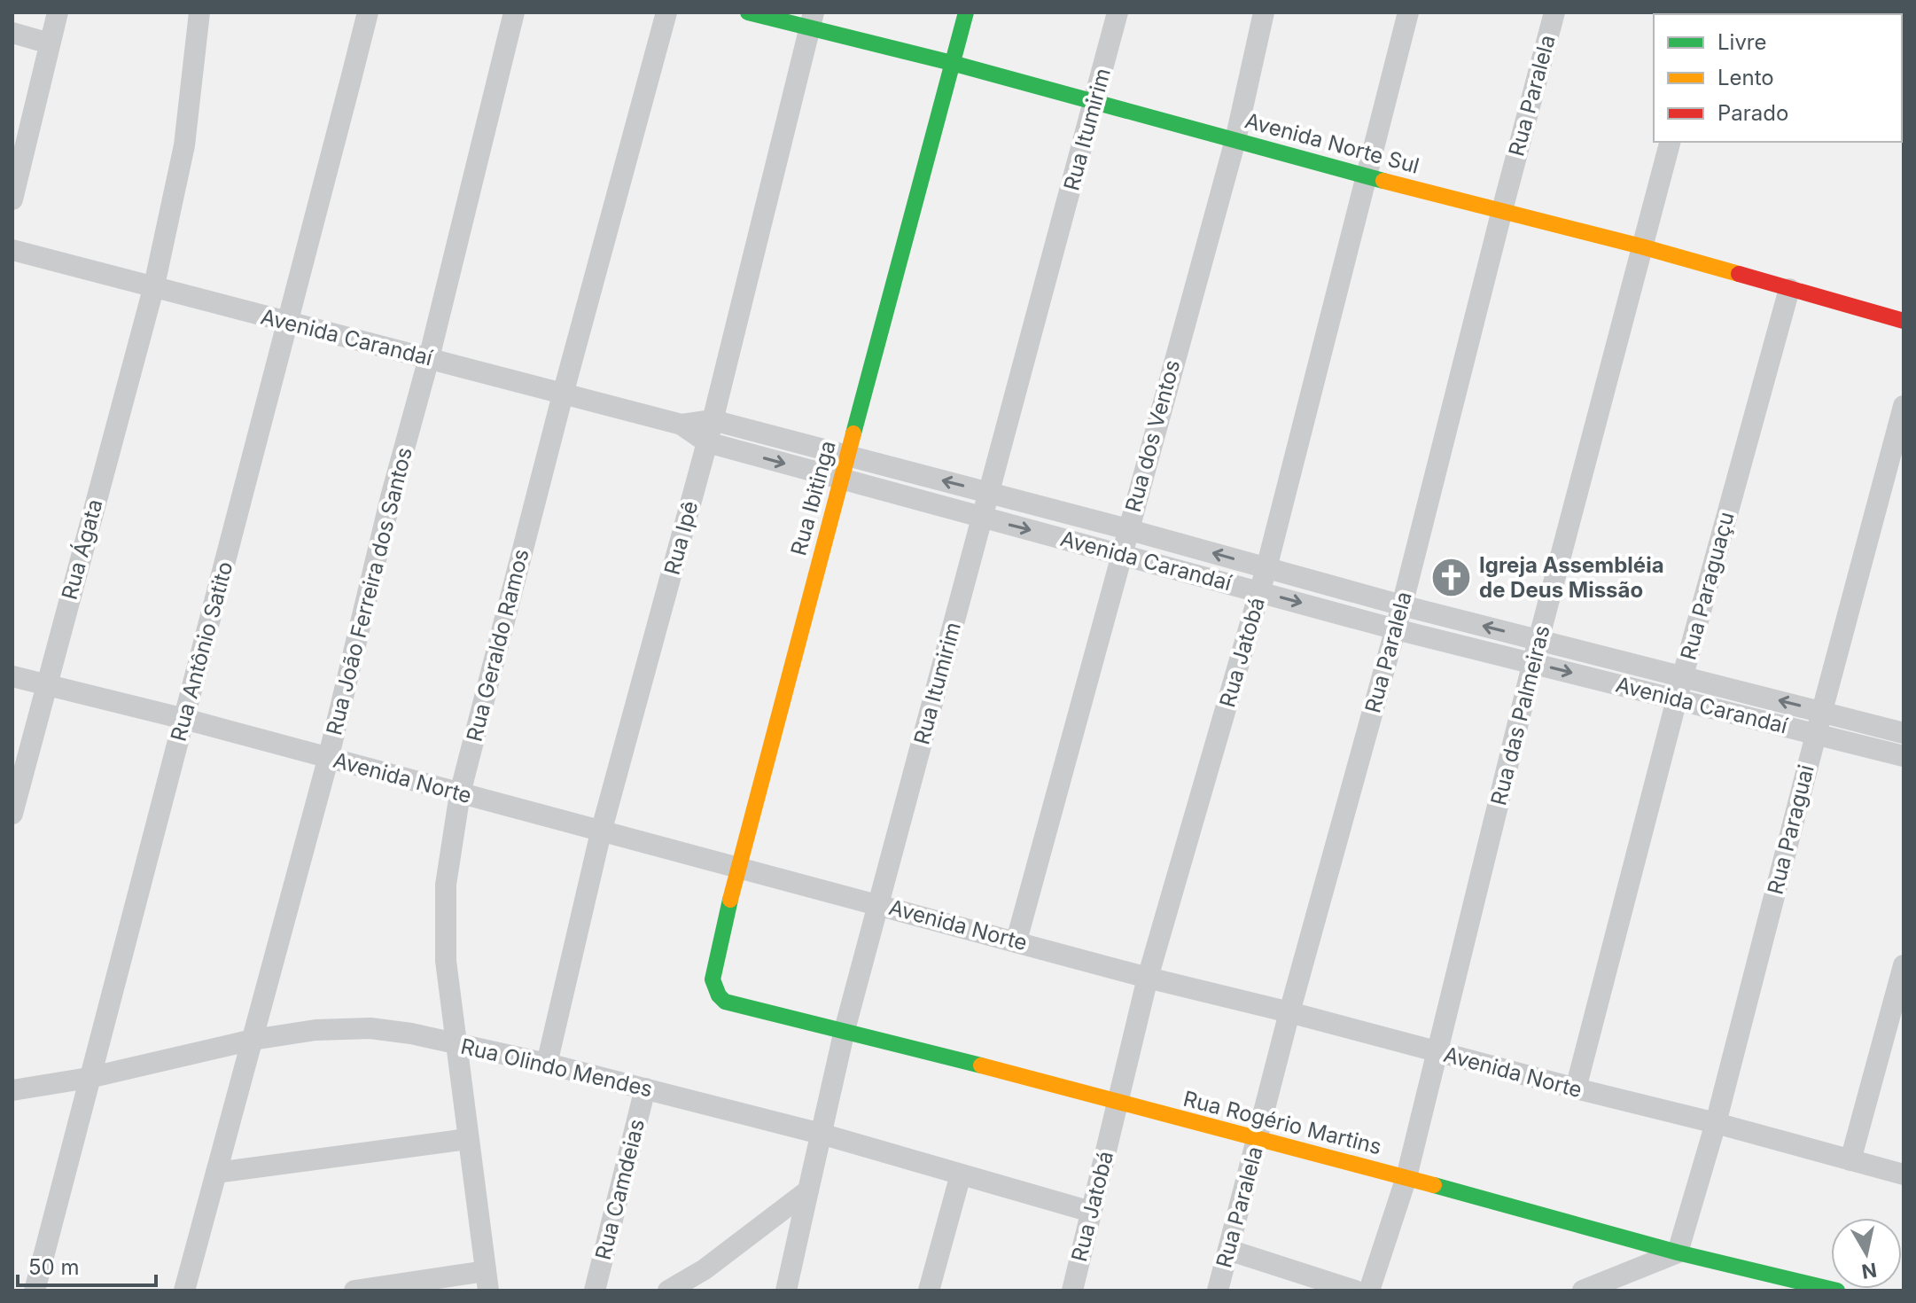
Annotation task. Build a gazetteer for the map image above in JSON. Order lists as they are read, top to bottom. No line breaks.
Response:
{"streets":{"street":["Rua Paralela","Rua Itumirim","Avenida Norte Sul","Avenida Carandaí","Rua dos Ventos","Rua Ibitinga","Rua Ipê","Rua Ágata","Rua Paraguaçu","Rua João Ferreira dos Santos","Rua Geraldo Ramos","Rua Antônio Satito","Rua Jatobá","Rua das Palmeiras","Avenida Norte","Rua Paraguai","Rua Olindo Mendes","Rua Rogério Martins","Rua Camdeias"]},"crossings":[["Rua Paralela","Avenida Norte Sul"],["Rua Paralela","Avenida Carandaí"],["Rua Paralela","Avenida Norte"],["Rua Paralela","Rua Rogério Martins"],["Rua Itumirim","Avenida Norte Sul"],["Rua Itumirim","Avenida Carandaí"],["Rua Itumirim","Avenida Norte"],["Rua Itumirim","Rua Olindo Mendes"],["Rua Itumirim","Rua Rogério Martins"],["Avenida Norte Sul","Rua dos Ventos"],["Avenida Norte Sul","Rua Ibitinga"],["Avenida Norte Sul","Rua Ipê"],["Avenida Norte Sul","Rua Paraguaçu"],["Avenida Norte Sul","Rua Jatobá"],["Avenida Norte Sul","Rua das Palmeiras"],["Avenida Carandaí","Rua dos Ventos"],["Avenida Carandaí","Rua Ibitinga"],["Avenida Carandaí","Rua Ipê"],["Avenida Carandaí","Rua Ágata"],["Avenida Carandaí","Rua Paraguaçu"],["Avenida Carandaí","Rua João Ferreira dos Santos"],["Avenida Carandaí","Rua Geraldo Ramos"],["Avenida Carandaí","Rua Antônio Satito"],["Avenida Carandaí","Rua Jatobá"],["Avenida Carandaí","Rua das Palmeiras"],["Avenida Carandaí","Rua Paraguai"],["Rua dos Ventos","Avenida Norte"],["Rua Ibitinga","Avenida Norte"],["Rua Ibitinga","Rua Rogério Martins"],["Rua Ipê","Avenida Norte"],["Rua Ipê","Rua Olindo Mendes"],["Rua Ágata","Avenida Norte"],["Rua Paraguaçu","Avenida Norte"],["Rua João Ferreira dos Santos","Avenida Norte"],["Rua João Ferreira dos Santos","Rua Olindo Mendes"],["Rua Geraldo Ramos","Avenida Norte"],["Rua Geraldo Ramos","Rua Olindo Mendes"],["Rua Antônio Satito","Avenida Norte"],["Rua Antônio Satito","Rua Olindo Mendes"],["Rua Jatobá","Avenida Norte"],["Rua Jatobá","Rua Olindo Mendes"],["Rua Jatobá","Rua Rogério Martins"],["Rua das Palmeiras","Avenida Norte"],["Rua das Palmeiras","Rua Rogério Martins"],["Avenida Norte","Rua Paraguai"],["Rua Paraguai","Rua Rogério Martins"],["Rua Olindo Mendes","Rua Camdeias"]],"places":{"church":["Igreja Assembléia de Deus Missão"]},"legend":["Livre","Lento","Parado"],"scale_bar":"50 m","north":"bottom"}
